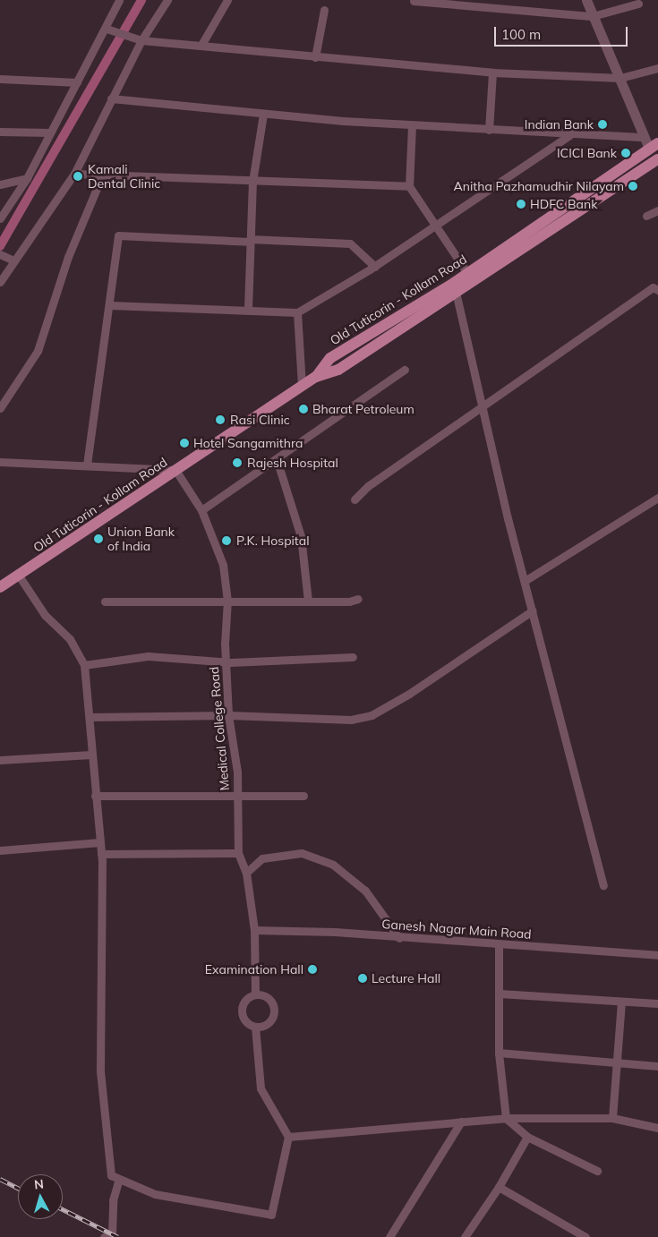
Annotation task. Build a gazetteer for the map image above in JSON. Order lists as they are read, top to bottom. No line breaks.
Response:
{"streets":{"main road":["Old Tuticorin - Kollam Road"],"street":["Medical College Road","Ganesh Nagar Main Road"]},"crossings":[["Old Tuticorin - Kollam Road","Medical College Road"],["Medical College Road","Ganesh Nagar Main Road"]],"places":["Indian Bank","ICICI Bank","Kamali Dental Clinic","Anitha Pazhamudhir Nilayam","HDFC Bank","Bharat Petroleum","Rasi Clinic","Hotel Sangamithra","Rajesh Hospital","Union Bank of India","P.K. Hospital","Examination Hall","Lecture Hall"],"scale_bar":"100 m","north":"top"}
